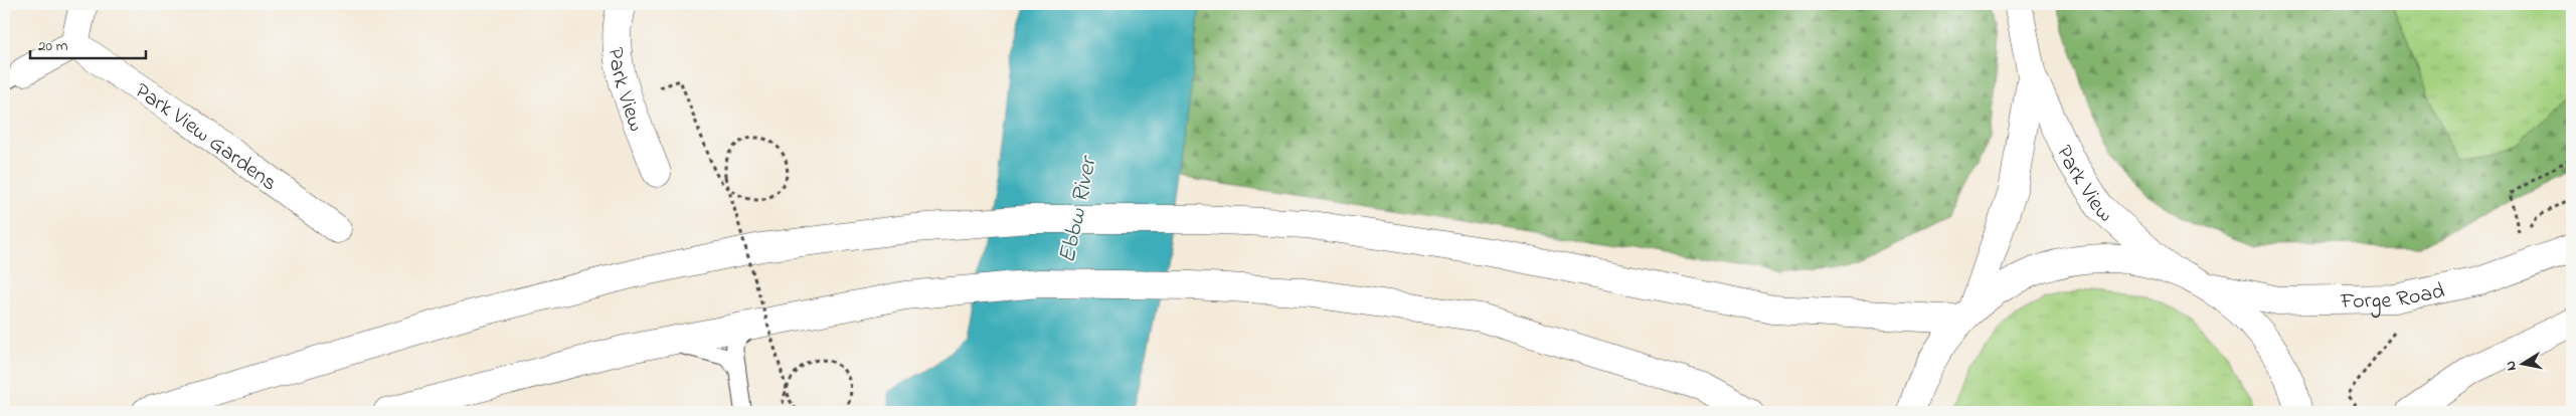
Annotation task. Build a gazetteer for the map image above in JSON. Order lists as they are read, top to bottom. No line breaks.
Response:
{"streets":{"main road":["Park View","Park View Gardens","Forge Road"]},"water":["Ebbw River"],"scale_bar":"20 m","north":"left"}
